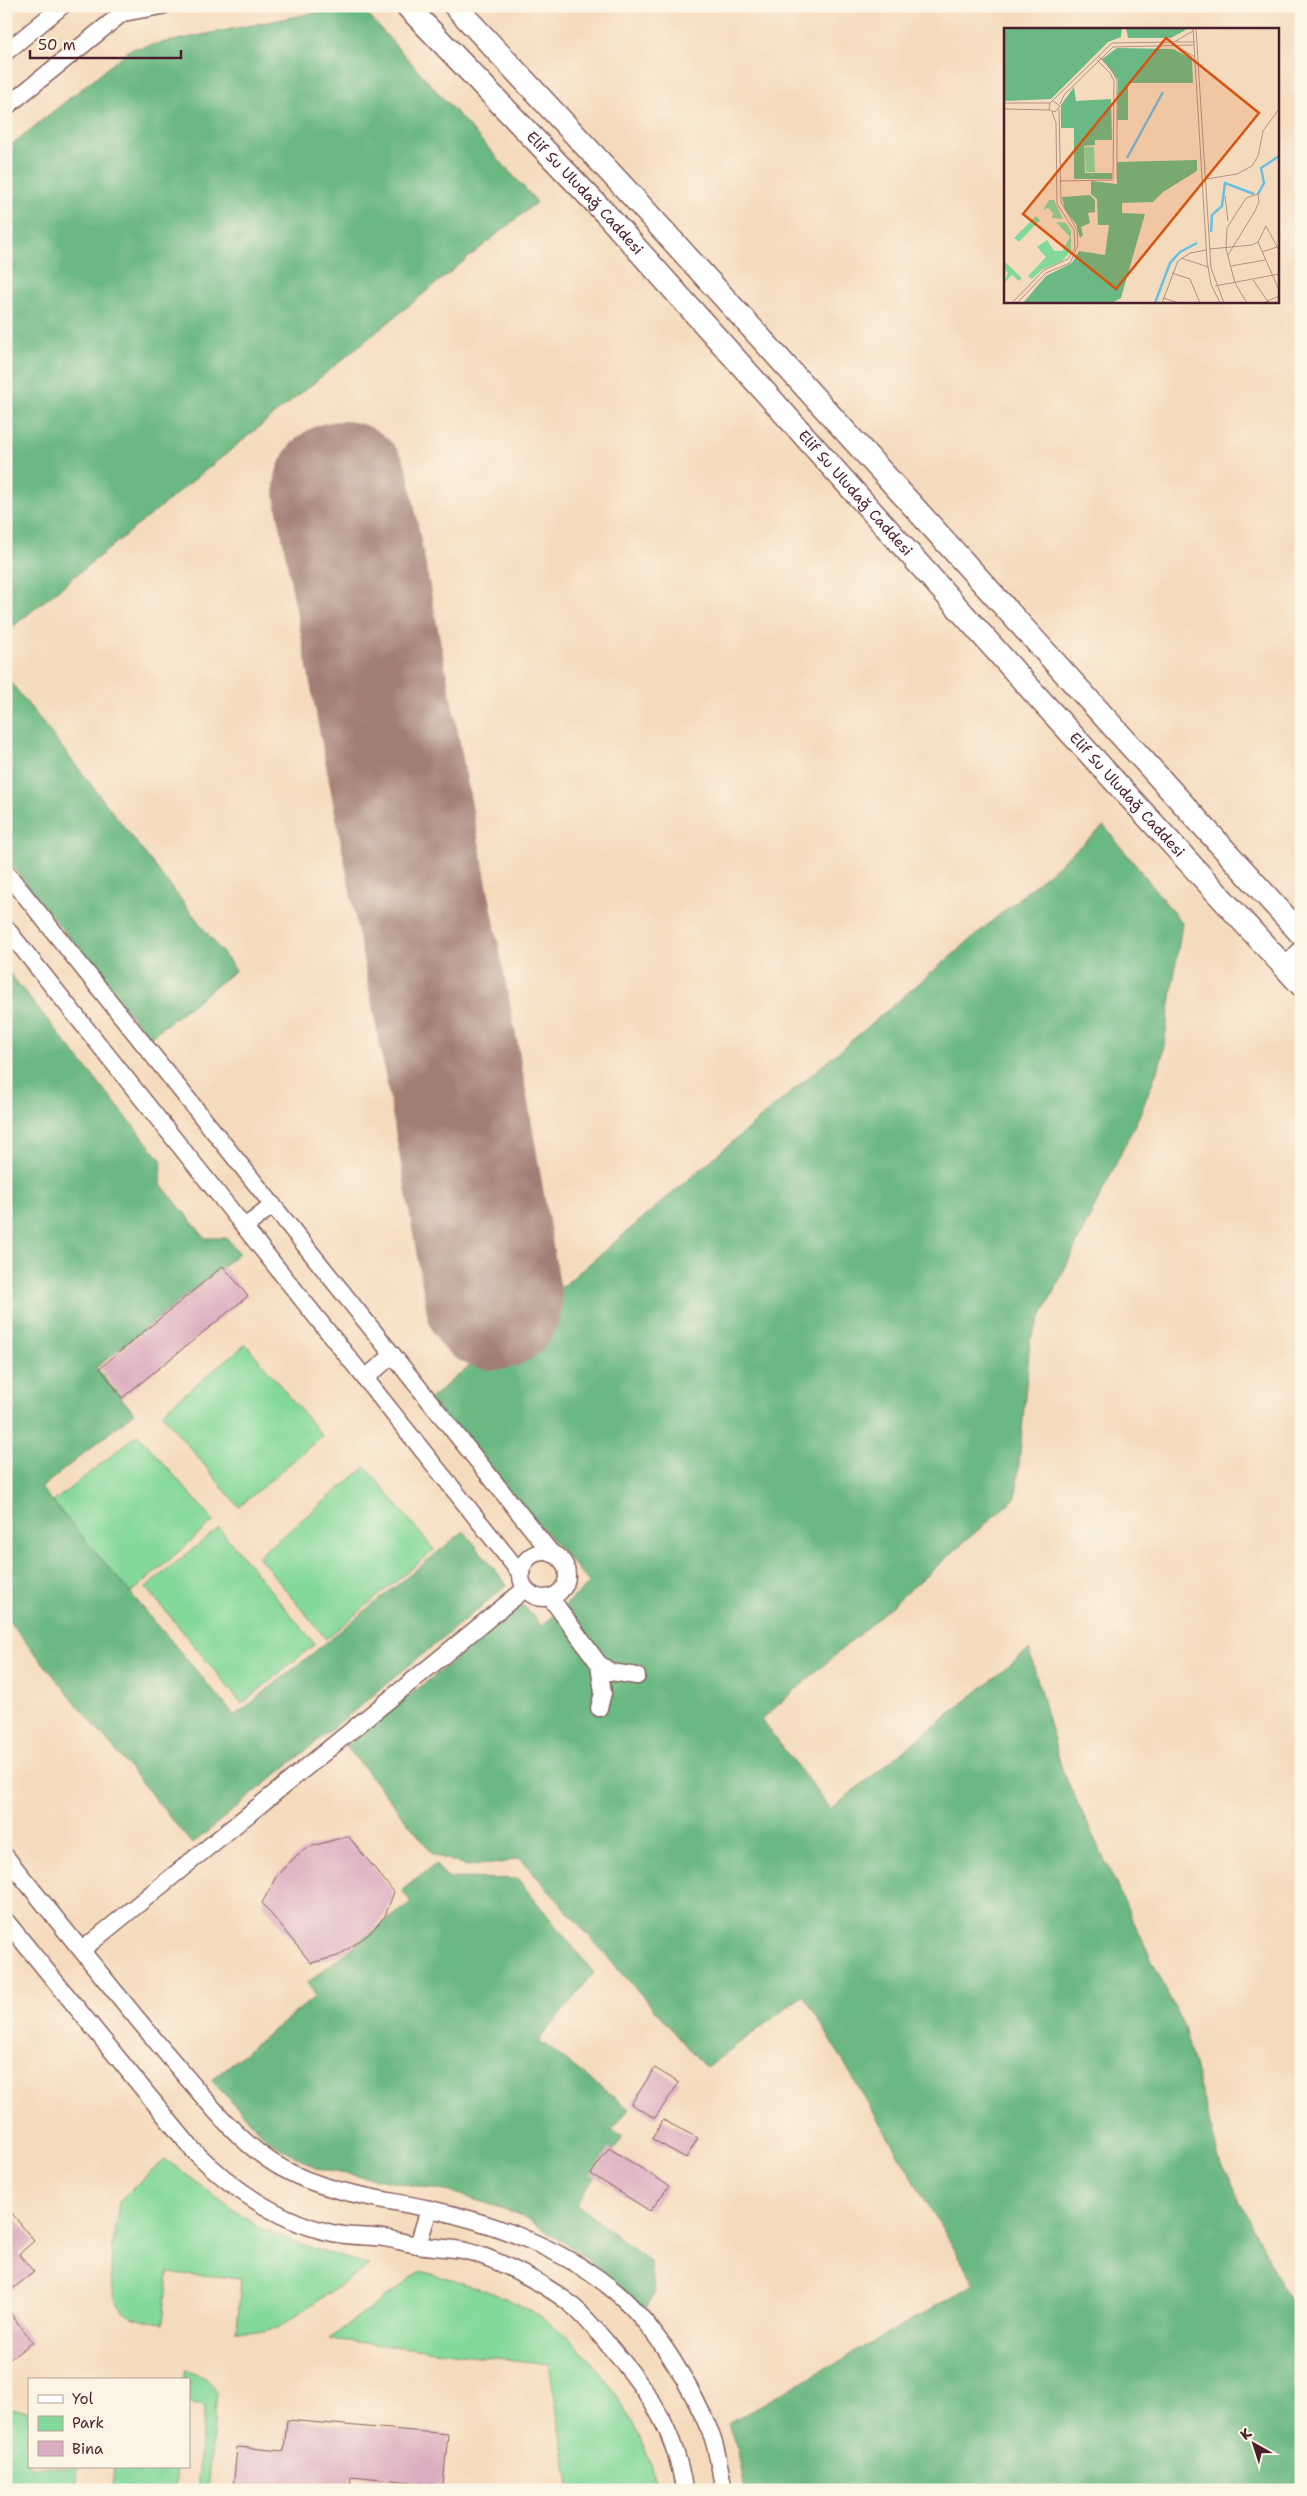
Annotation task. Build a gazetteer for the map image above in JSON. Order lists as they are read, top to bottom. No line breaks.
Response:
{"streets":{"main road":["Elif Su Uludağ Caddesi"]},"legend":["Yol","Park","Bina"],"scale_bar":"50 m","north":"top left"}
